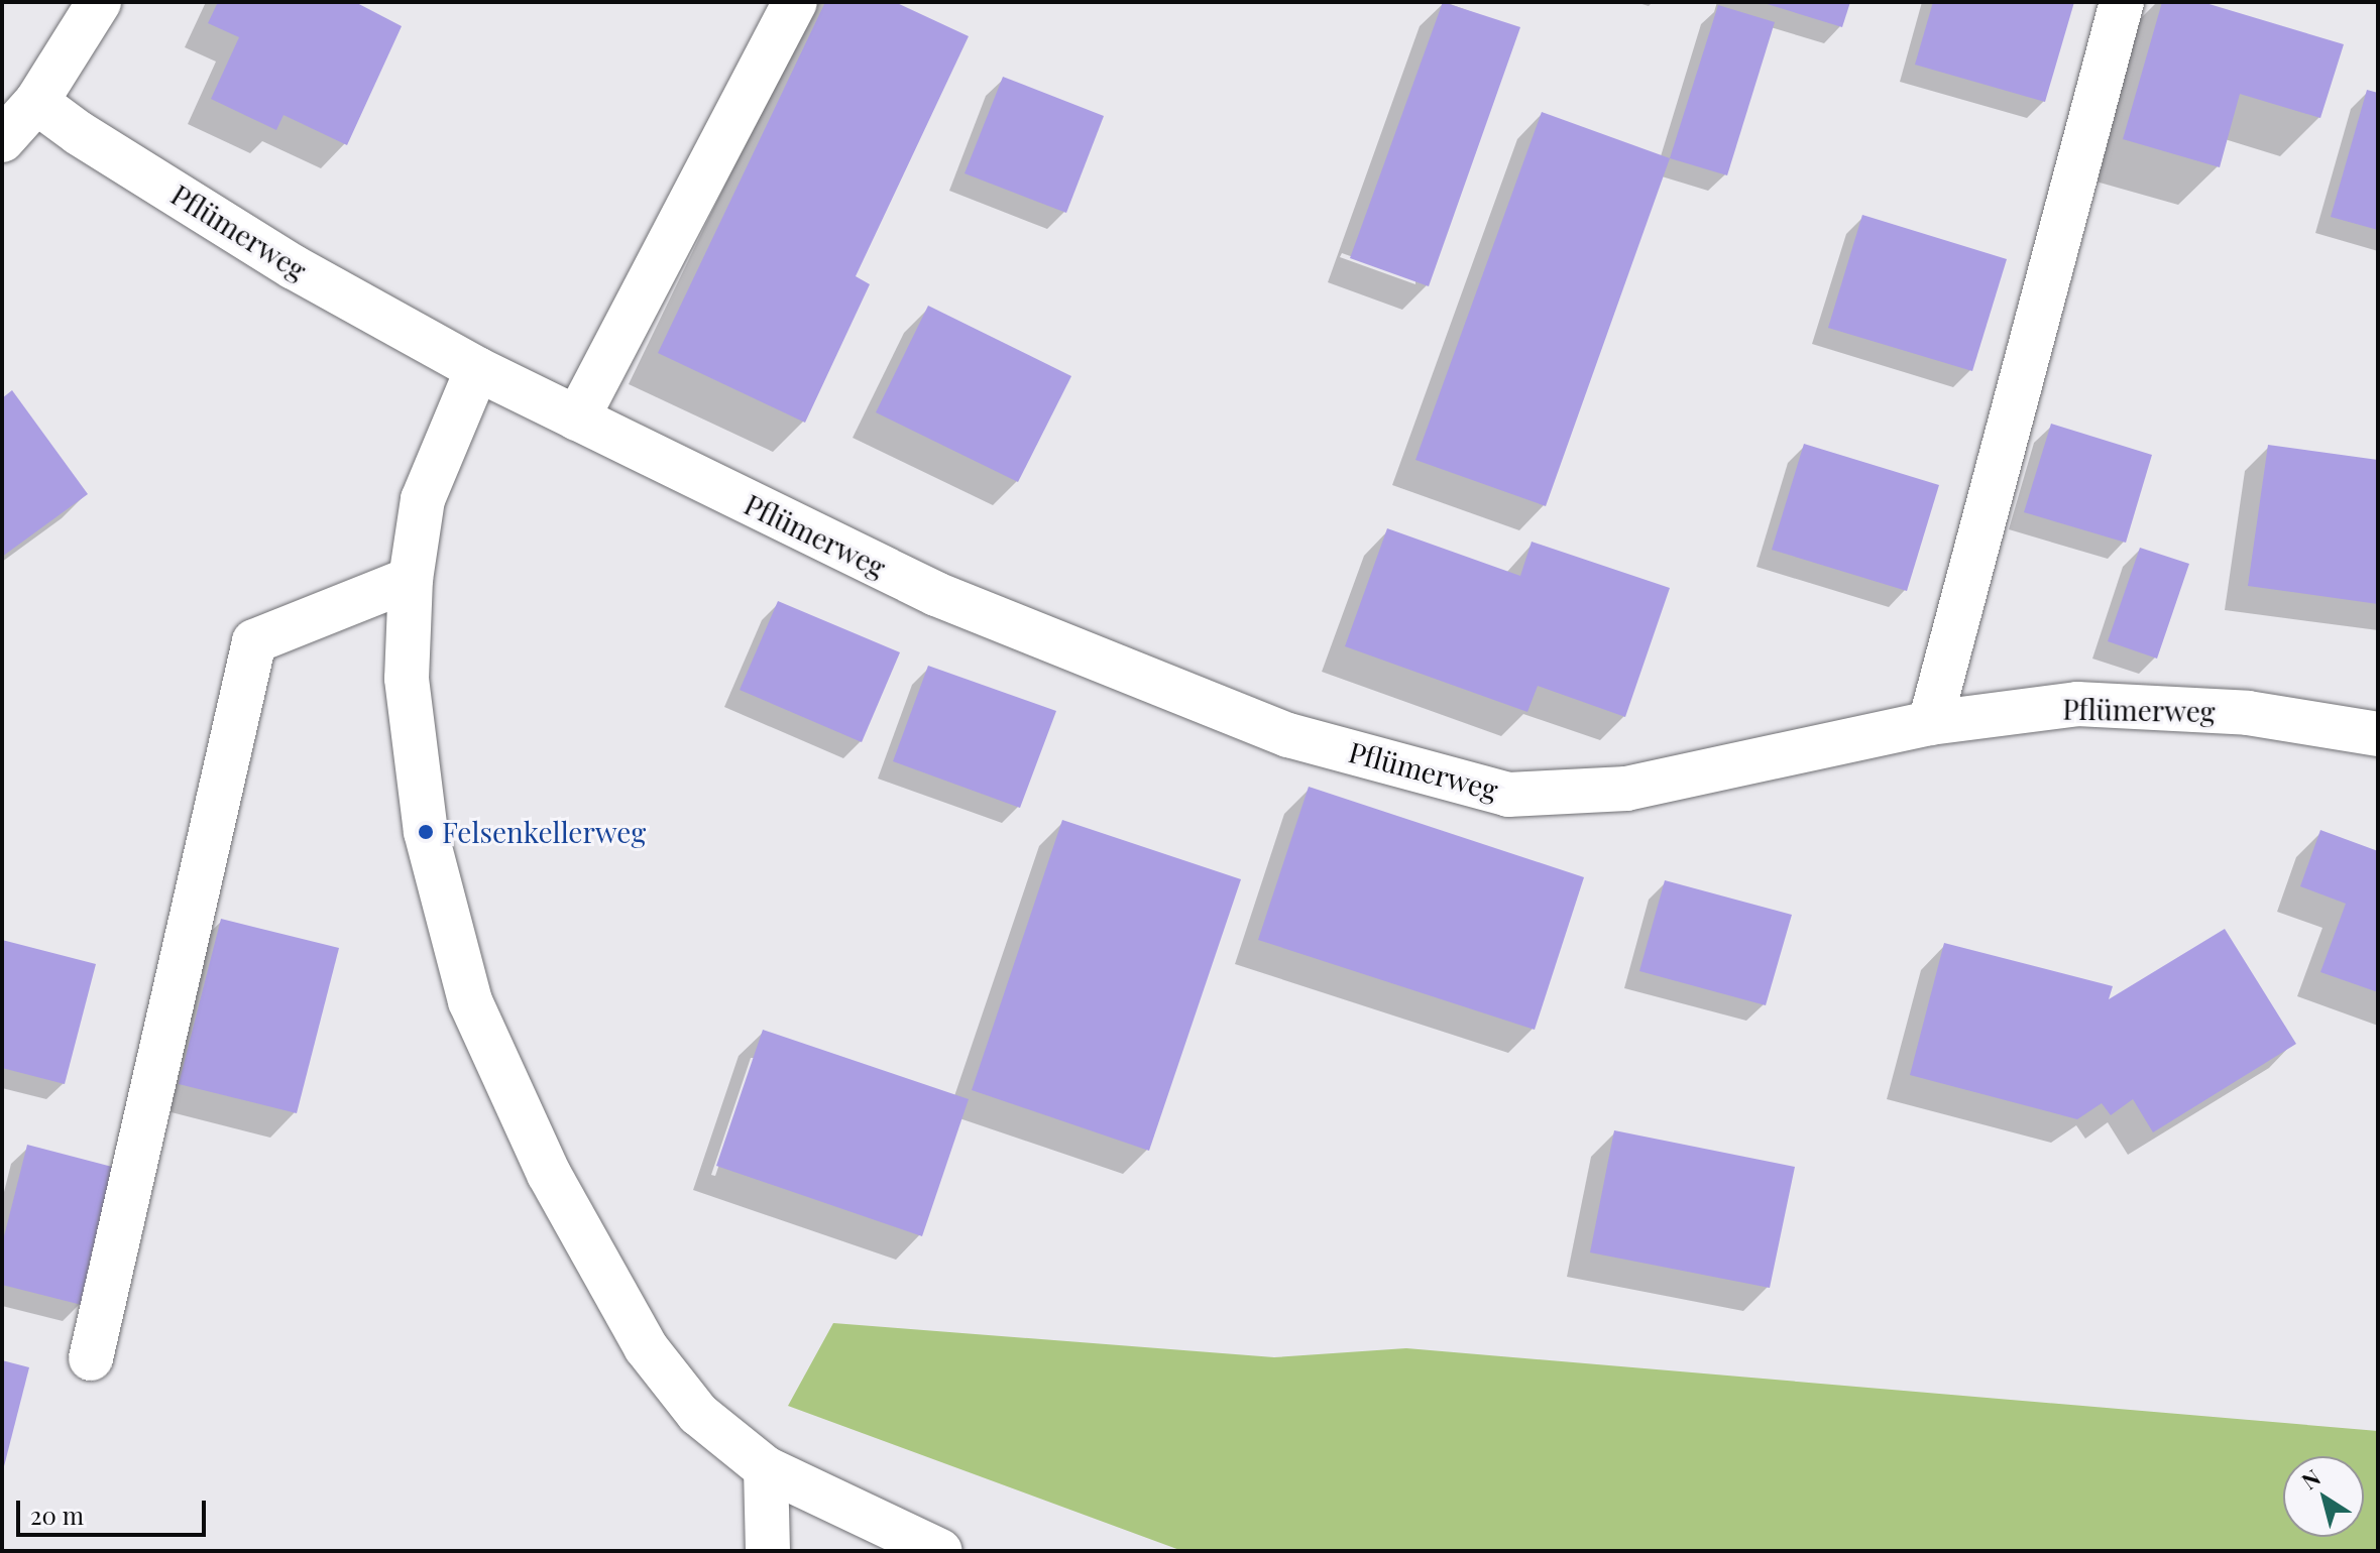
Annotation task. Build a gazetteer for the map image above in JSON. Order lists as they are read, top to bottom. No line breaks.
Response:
{"streets":{"street":["Pflümerweg"]},"places":["Felsenkellerweg"],"scale_bar":"20 m","north":"top left"}
